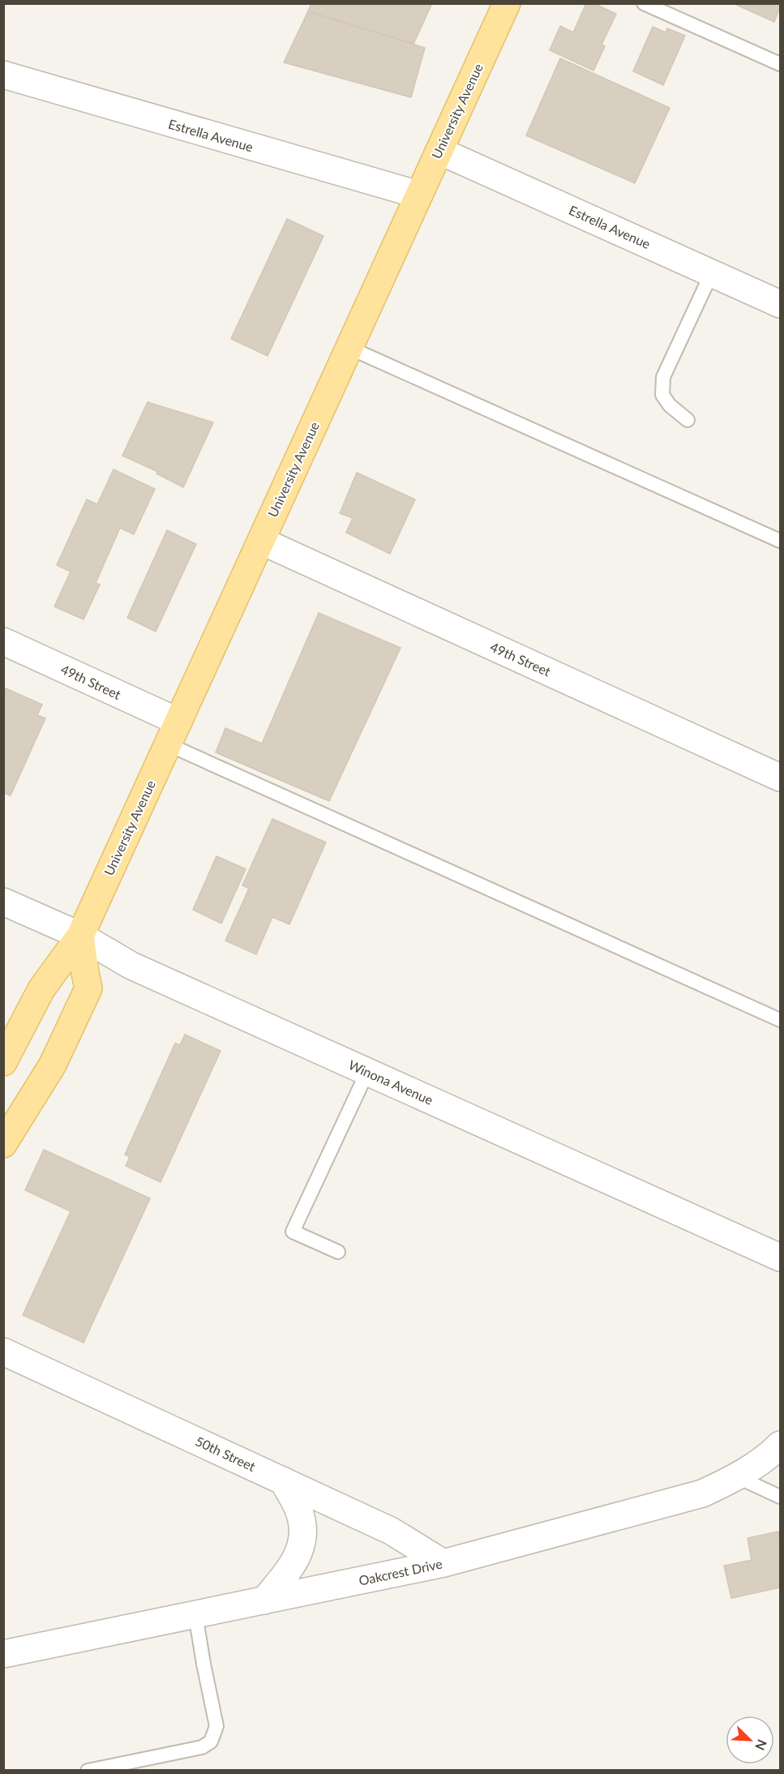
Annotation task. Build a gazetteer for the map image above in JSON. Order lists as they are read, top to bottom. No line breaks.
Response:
{"streets":{"main road":["University Avenue"],"street":["Estrella Avenue","49th Street","Winona Avenue","50th Street","Oakcrest Drive"]},"crossings":[["University Avenue","Estrella Avenue"],["University Avenue","49th Street"],["University Avenue","Winona Avenue"],["50th Street","Oakcrest Drive"]],"north":"bottom right"}
